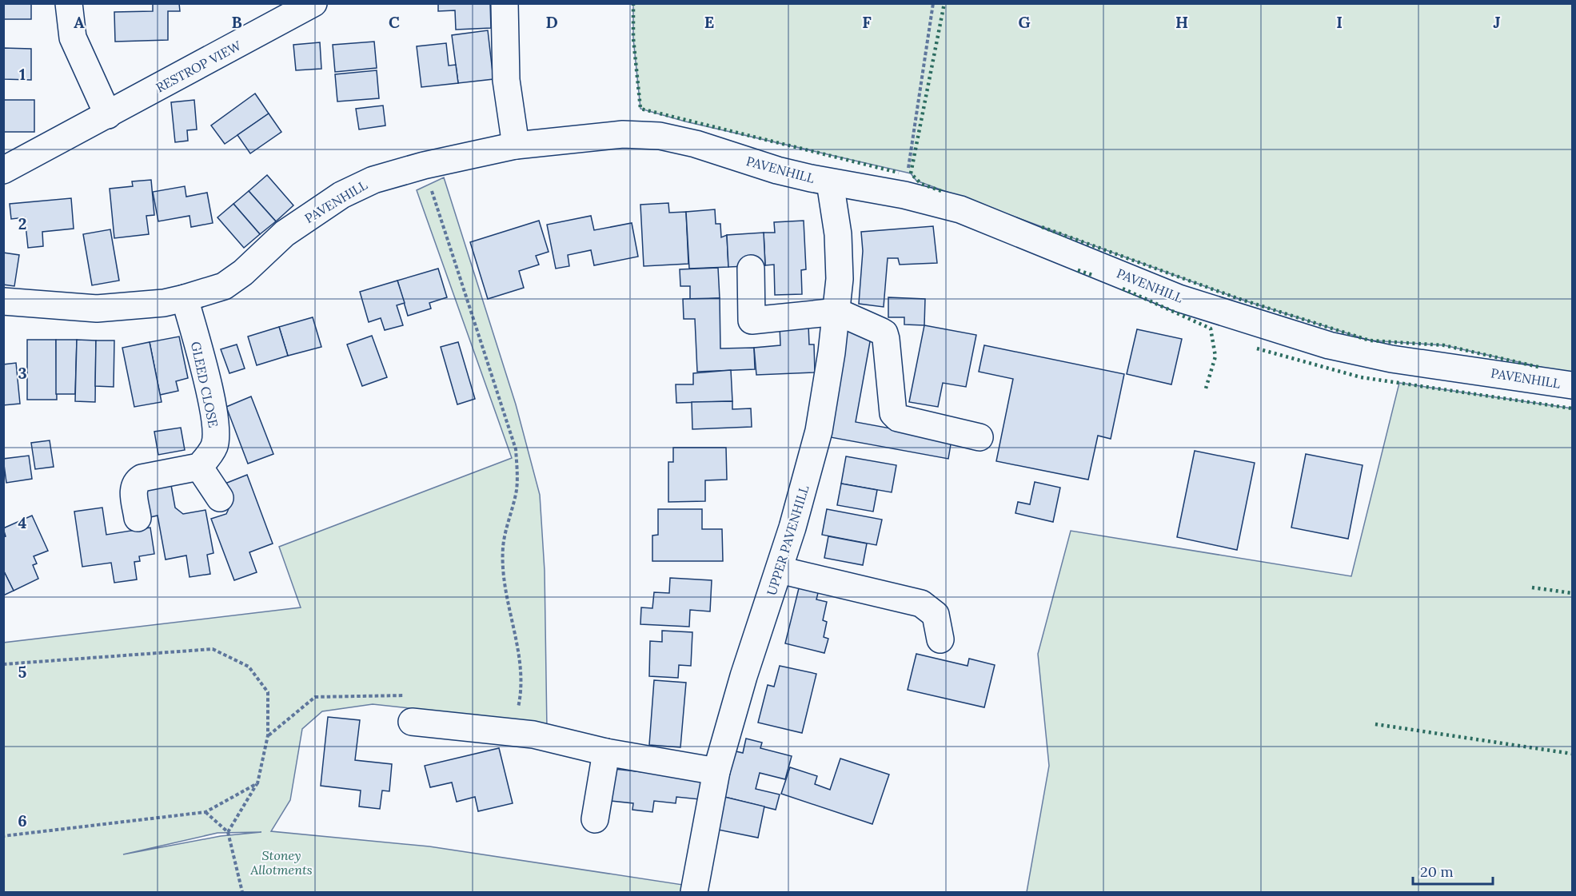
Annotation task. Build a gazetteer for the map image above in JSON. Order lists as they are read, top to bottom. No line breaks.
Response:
{"streets":{"street":["RESTROP VIEW","PAVENHILL","GLEED CLOSE","UPPER PAVENHILL"]},"crossings":[["PAVENHILL","GLEED CLOSE"],["PAVENHILL","UPPER PAVENHILL"]],"parks":["Stoney Allotments"],"scale_bar":"20 m","grid":{"columns":["A","B","C","D","E","F","G","H","I","J"],"rows":["1","2","3","4","5","6"]}}
